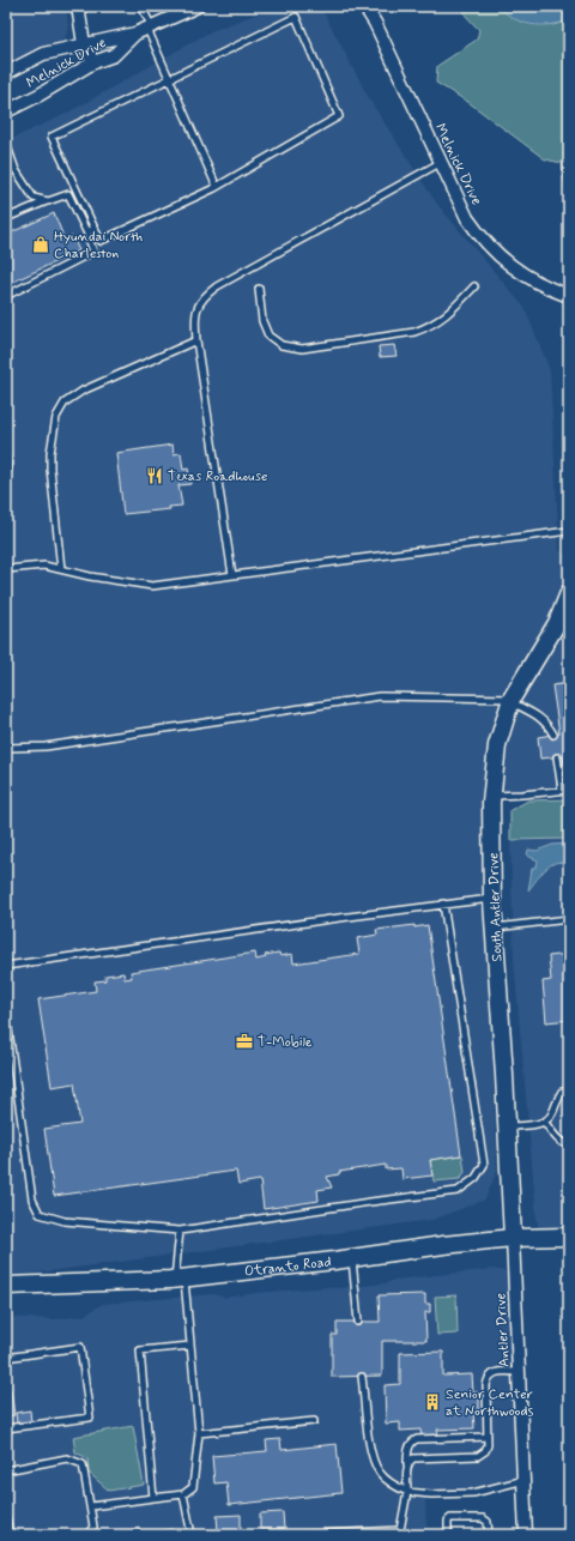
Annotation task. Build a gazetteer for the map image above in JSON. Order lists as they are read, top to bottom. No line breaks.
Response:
{"streets":{"street":["Melnick Drive","South Antler Drive","Otranto Road","Antler Drive"]},"crossings":[["South Antler Drive","Otranto Road"],["South Antler Drive","Antler Drive"],["Otranto Road","Antler Drive"]],"places":{"shop":["Hyundai North Charleston"],"restaurant":["Texas Roadhouse"],"office":["T-Mobile"],"building":["Senior Center at Northwoods"]}}
